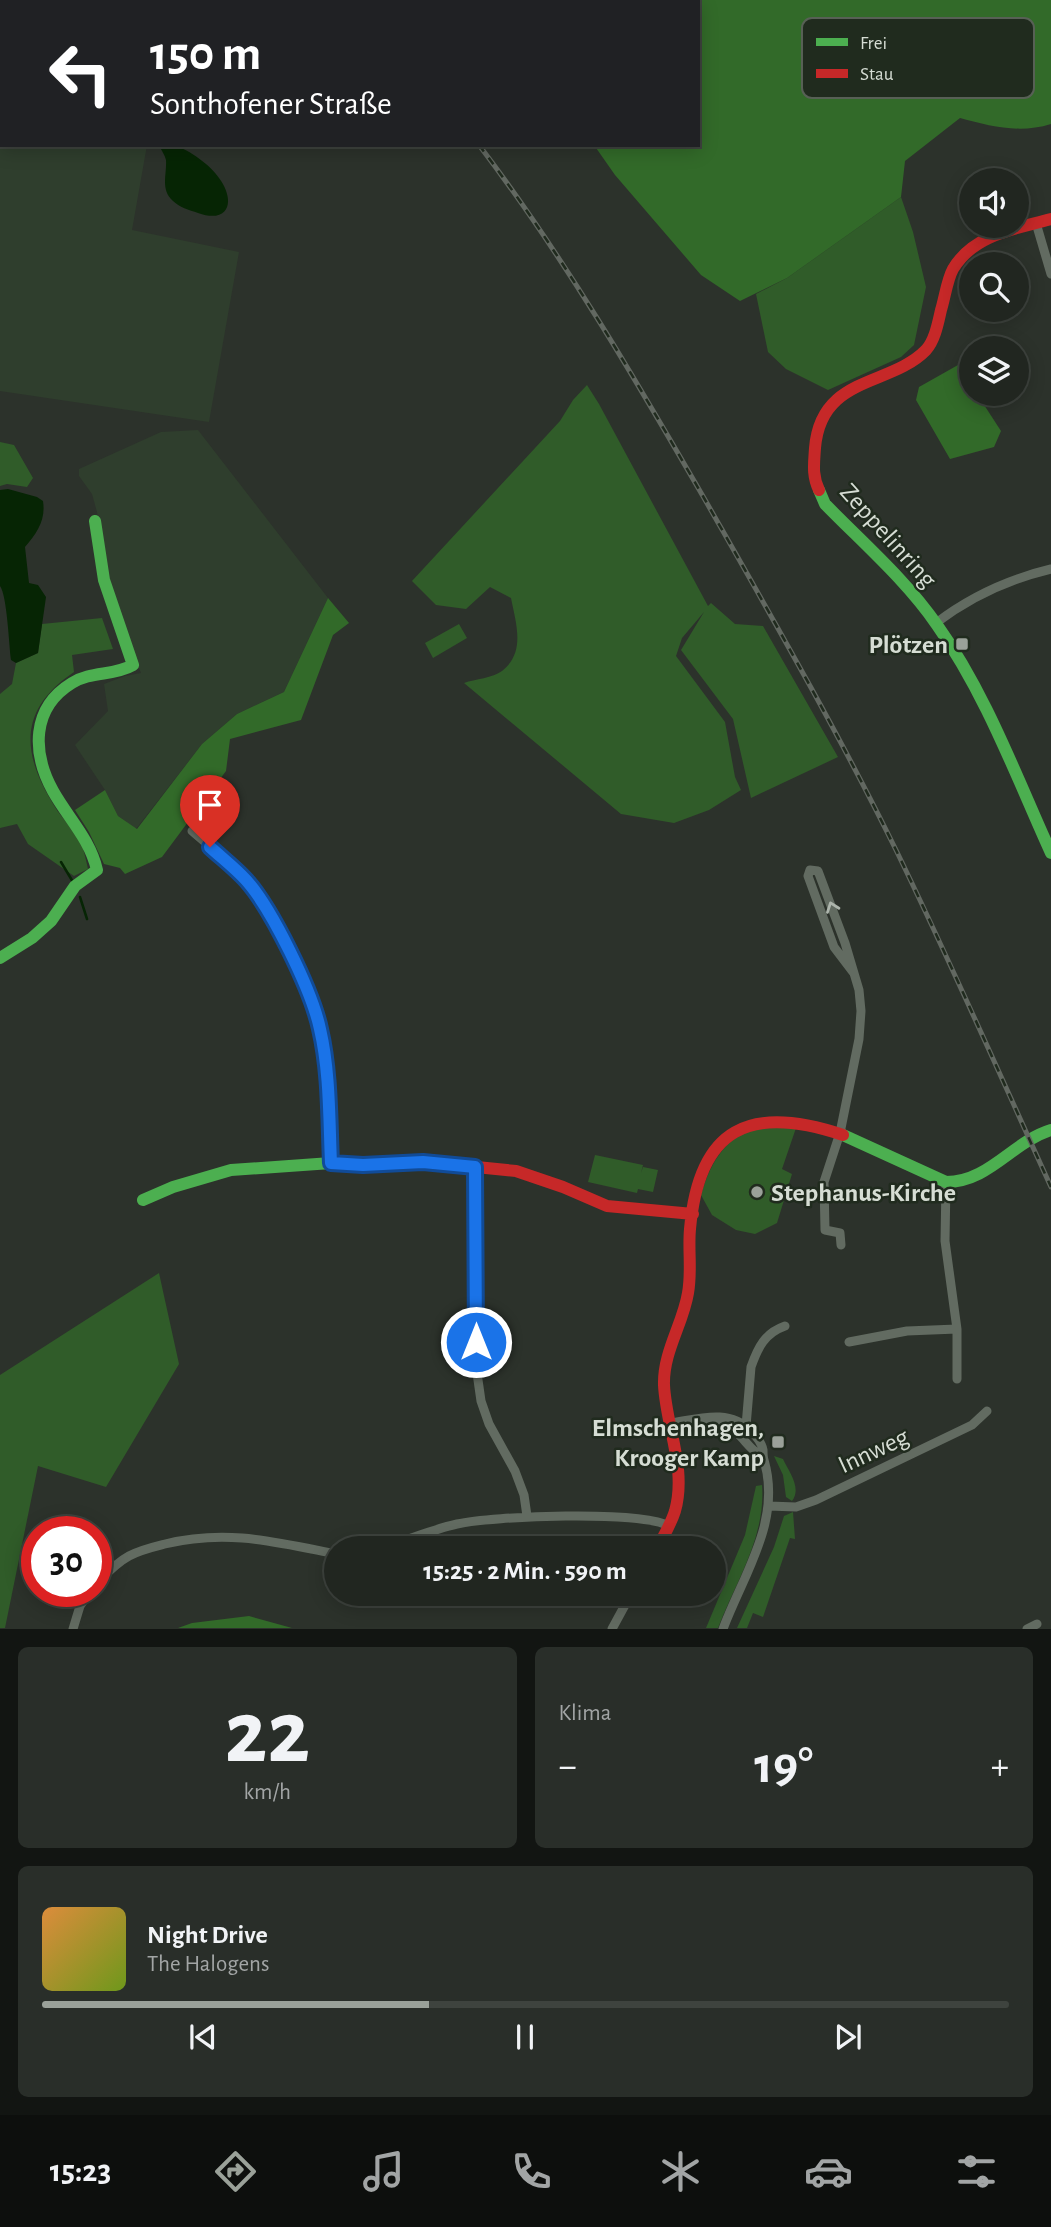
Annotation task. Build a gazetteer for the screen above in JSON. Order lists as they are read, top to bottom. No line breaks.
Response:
{"streets":{"street":["Zeppelinring","Innweg"]},"places":{"transit":["Plötzen","Elmschenhagen, Krooger Kamp"],"other":["Stephanus-Kirche"]},"legend":["Frei","Stau"],"page":{"turn":["150 m","Sonthofener Straße"],"limit":"30","trip":"15:25 · 2 Min. · 590 m","tile":[["22","km/h"],"Klima"],"heat":["−","19°","+"],"song":["Night Drive","The Halogens"],"tabs":"15:23"}}
